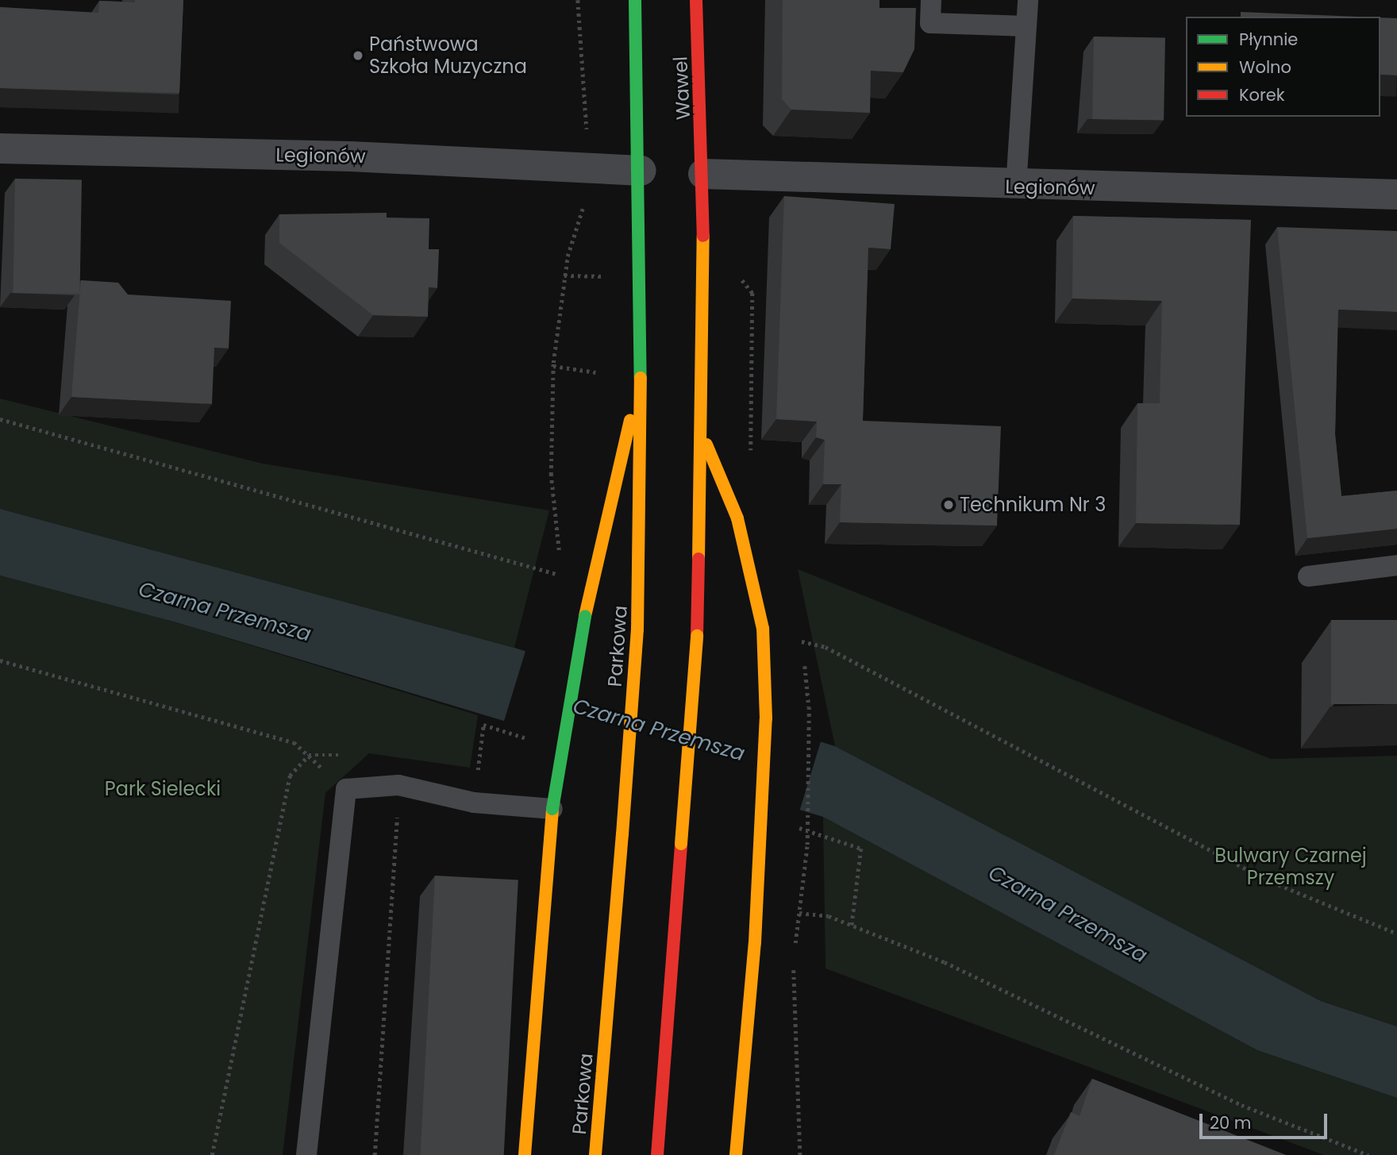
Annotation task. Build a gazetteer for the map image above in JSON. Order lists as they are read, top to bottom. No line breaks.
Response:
{"streets":{"street":["Wawel","Legionów","Parkowa"]},"crossings":[["Wawel","Legionów"],["Legionów","Parkowa"]],"water":["Czarna Przemsza"],"parks":["Park Sielecki","Bulwary Czarnej Przemszy"],"places":["Państwowa Szkoła Muzyczna","Technikum Nr 3"],"legend":["Płynnie","Wolno","Korek"],"scale_bar":"20 m"}
